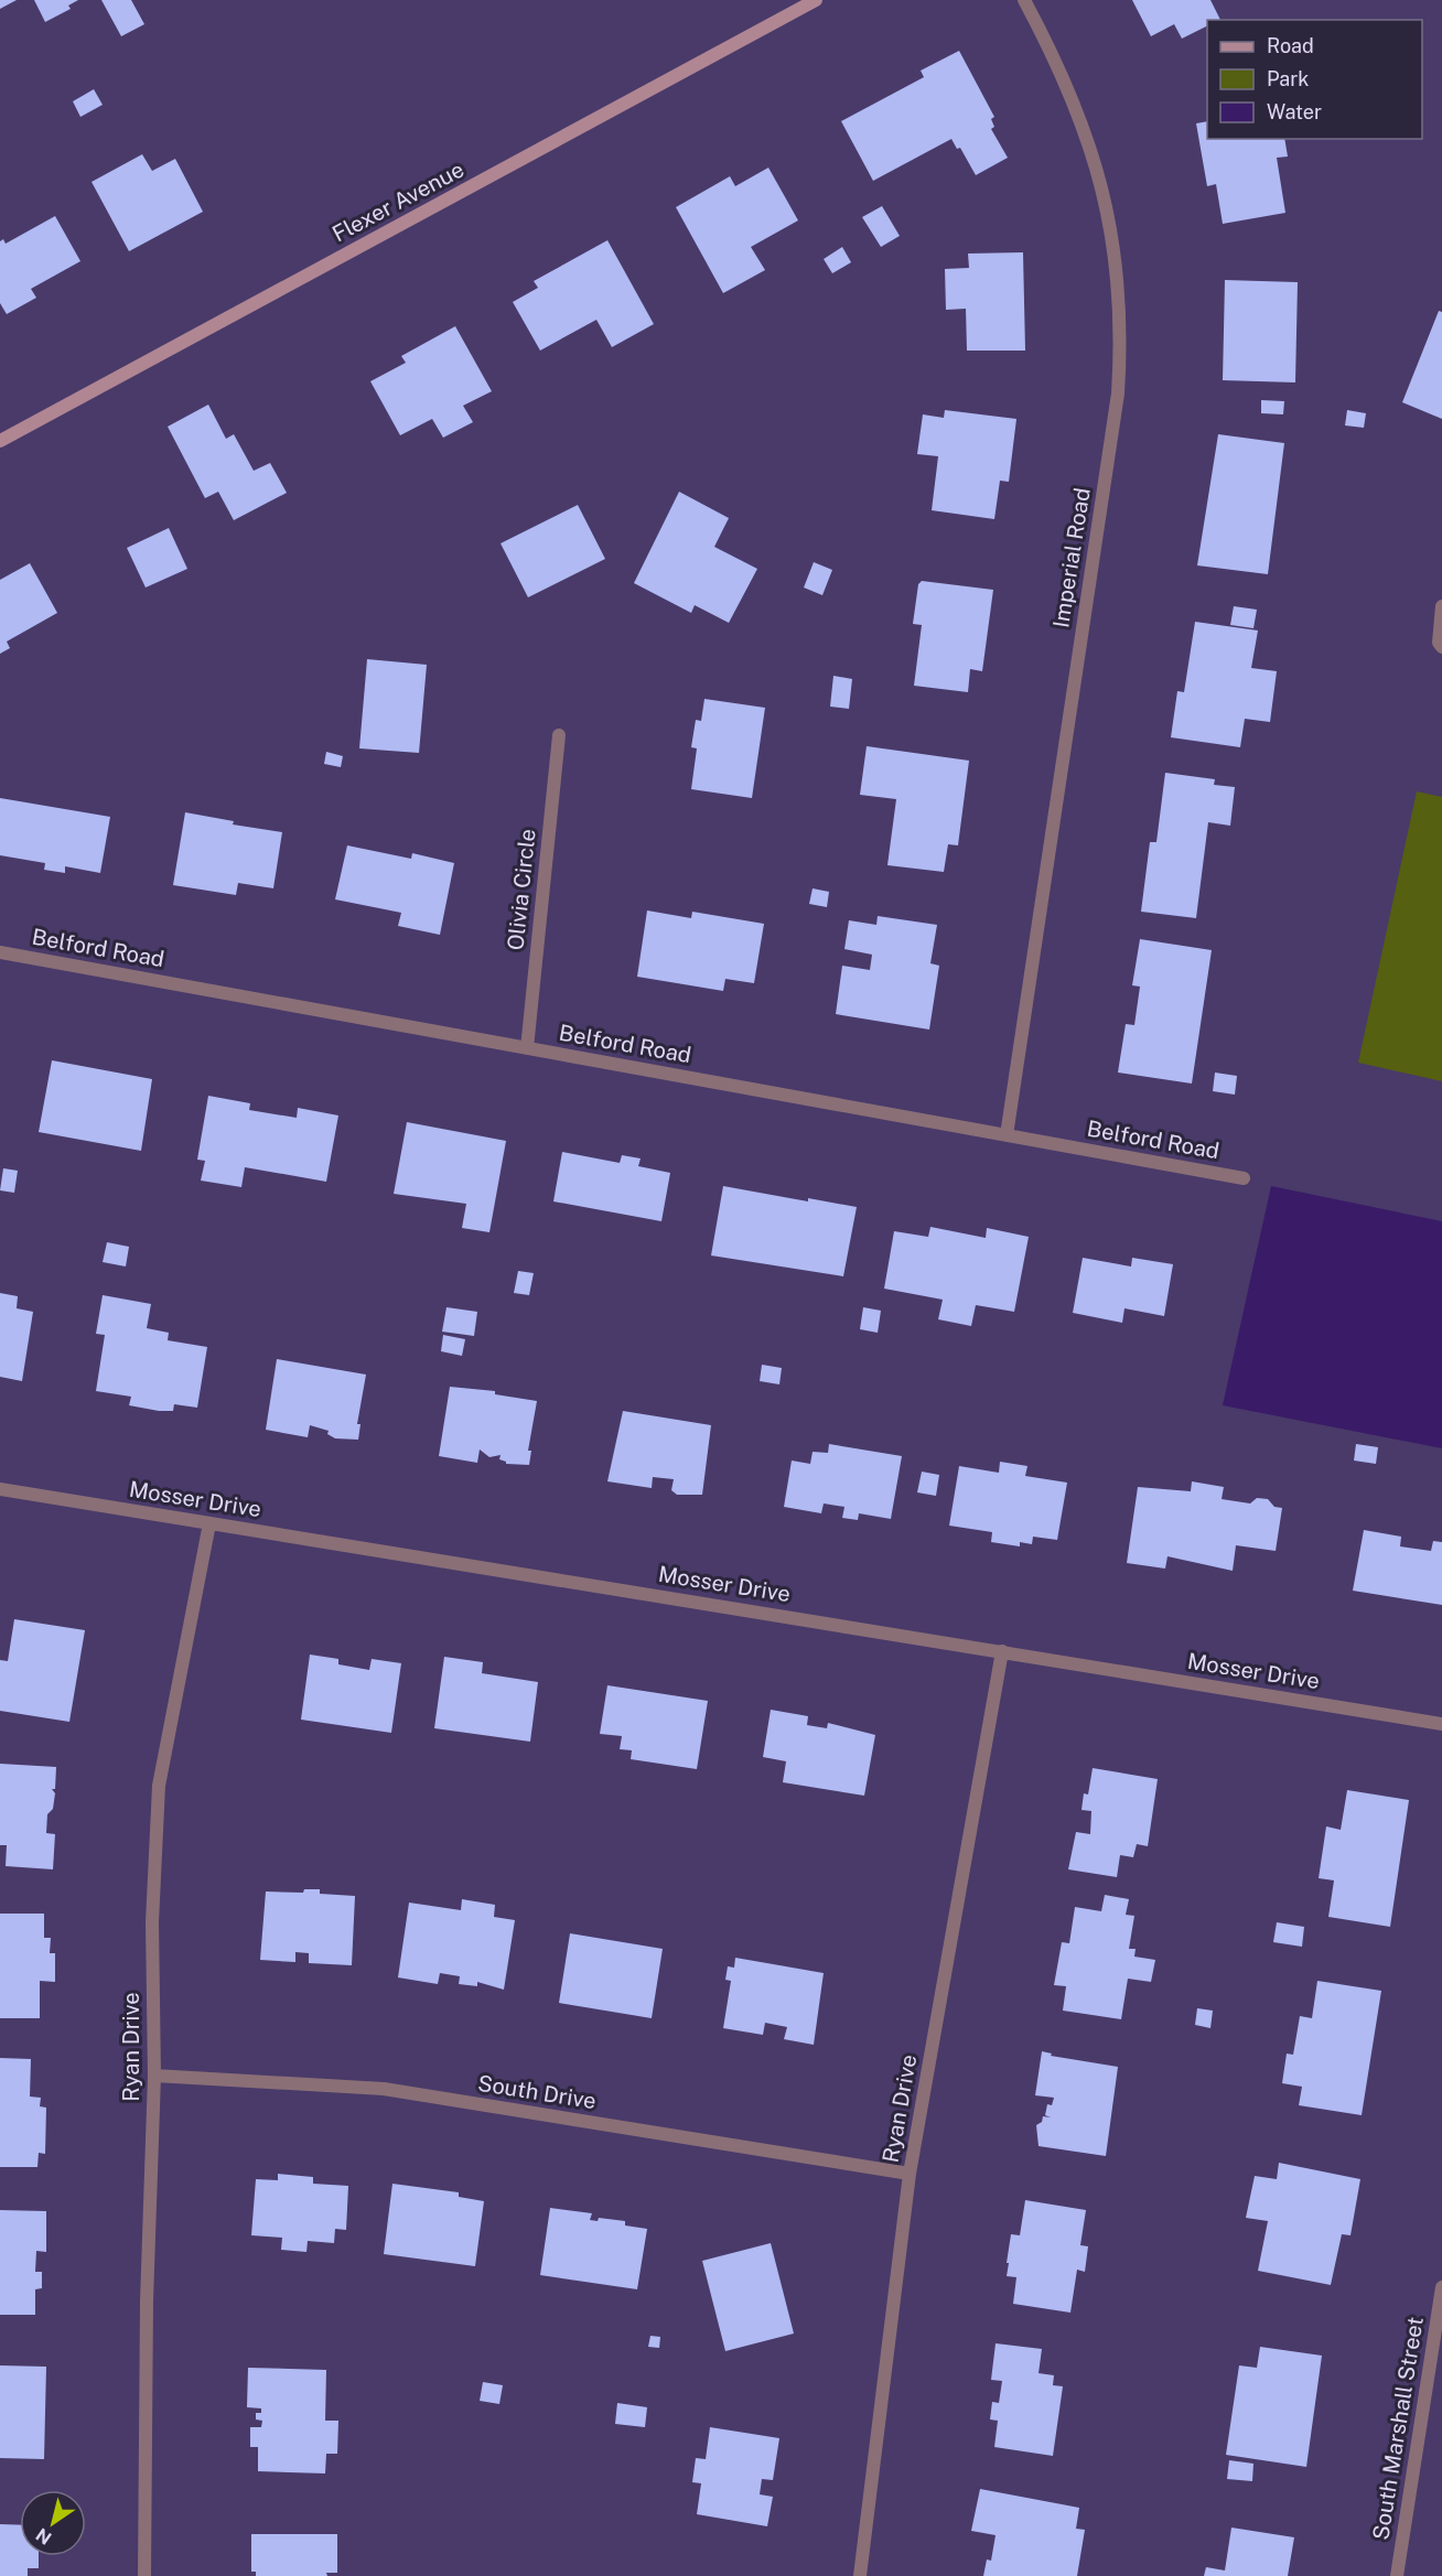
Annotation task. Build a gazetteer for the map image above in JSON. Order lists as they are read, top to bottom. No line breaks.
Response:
{"streets":{"street":["Flexer Avenue","Imperial Road","Olivia Circle","Belford Road","Mosser Drive","Ryan Drive","South Drive","South Marshall Street"]},"crossings":[["Imperial Road","Belford Road"],["Olivia Circle","Belford Road"],["Mosser Drive","Ryan Drive"],["Ryan Drive","South Drive"]],"legend":["Road","Park","Water"],"north":"bottom left"}
